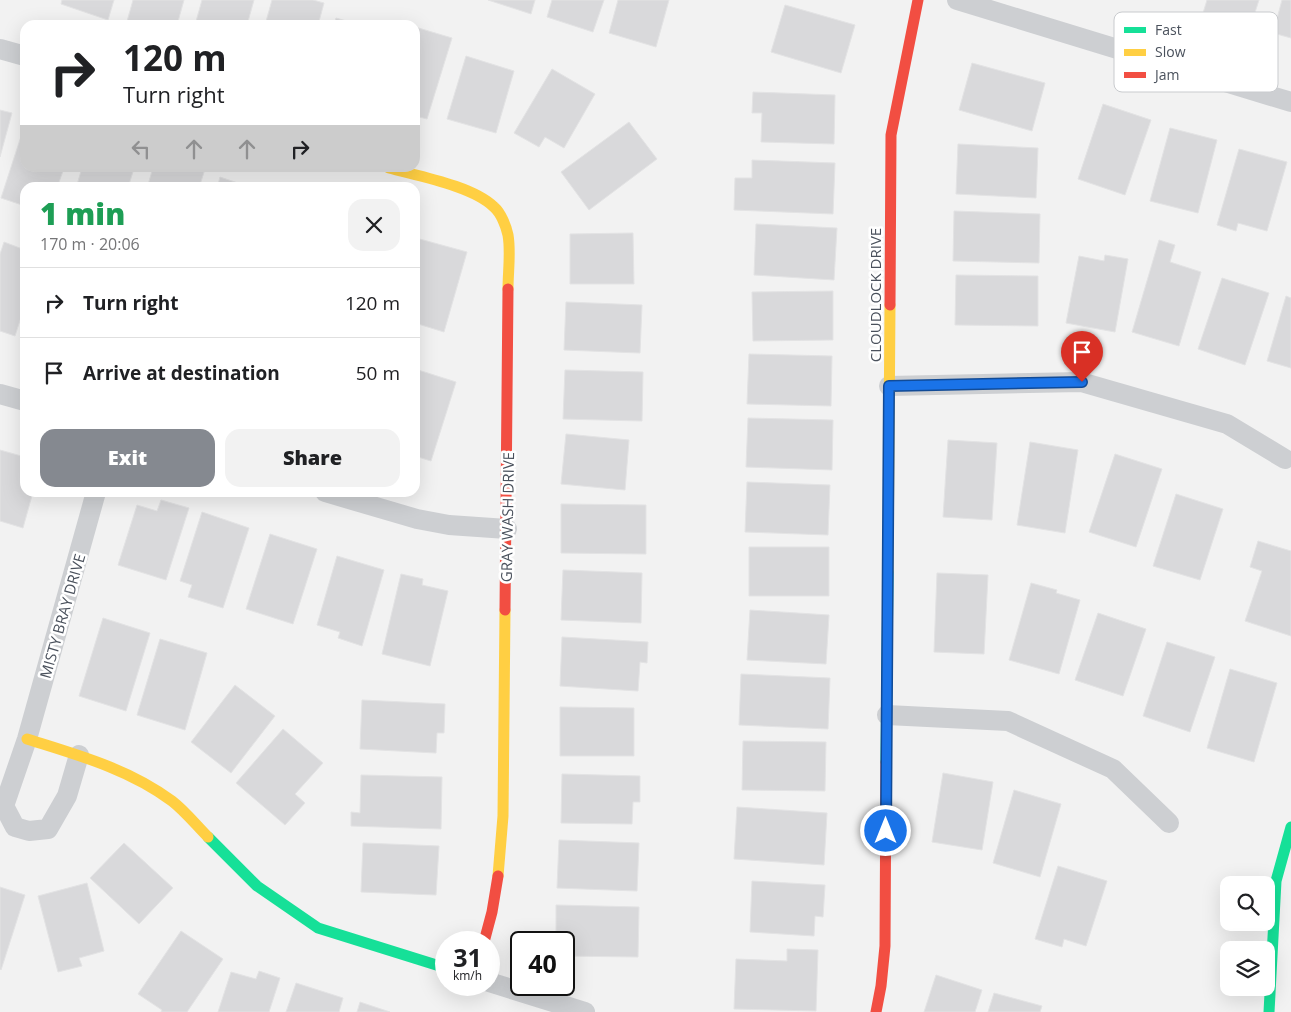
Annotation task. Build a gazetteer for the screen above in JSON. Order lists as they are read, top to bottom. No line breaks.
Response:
{"streets":{"street":["CLOUDLOCK DRIVE","GRAY WASH DRIVE","MISTY BRAY DRIVE"]},"legend":["Fast","Slow","Jam"],"page":{"turn":["120 m","Turn right"],"heading":["1 min","170 m · 20:06"],"list":[{"name":"Turn right","value":"120 m"},{"name":"Arrive at destination","value":"50 m"}],"buttons":["Exit","Share"],"speed":"31 km/h","limit":"40"}}
